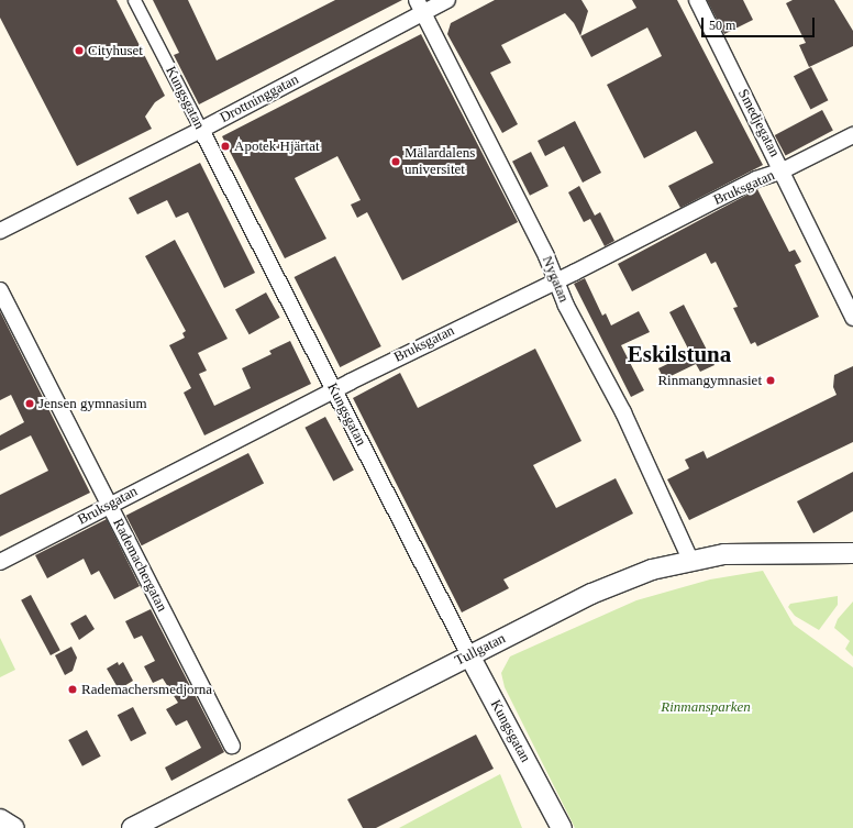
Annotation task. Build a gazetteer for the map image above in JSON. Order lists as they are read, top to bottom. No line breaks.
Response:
{"streets":{"street":["Kungsgatan","Drottninggatan","Smedjegatan","Bruksgatan","Nygatan","Rademachergatan","Tullgatan"]},"crossings":[["Kungsgatan","Drottninggatan"],["Kungsgatan","Bruksgatan"],["Kungsgatan","Tullgatan"],["Drottninggatan","Nygatan"],["Smedjegatan","Bruksgatan"],["Bruksgatan","Nygatan"],["Bruksgatan","Rademachergatan"],["Nygatan","Tullgatan"]],"districts":["Eskilstuna"],"parks":["Rinmansparken"],"places":["Cityhuset","Apotek Hjärtat","Mälardalens universitet","Rinmangymnasiet","Jensen gymnasium","Rademachersmedjorna"],"scale_bar":"50 m"}
